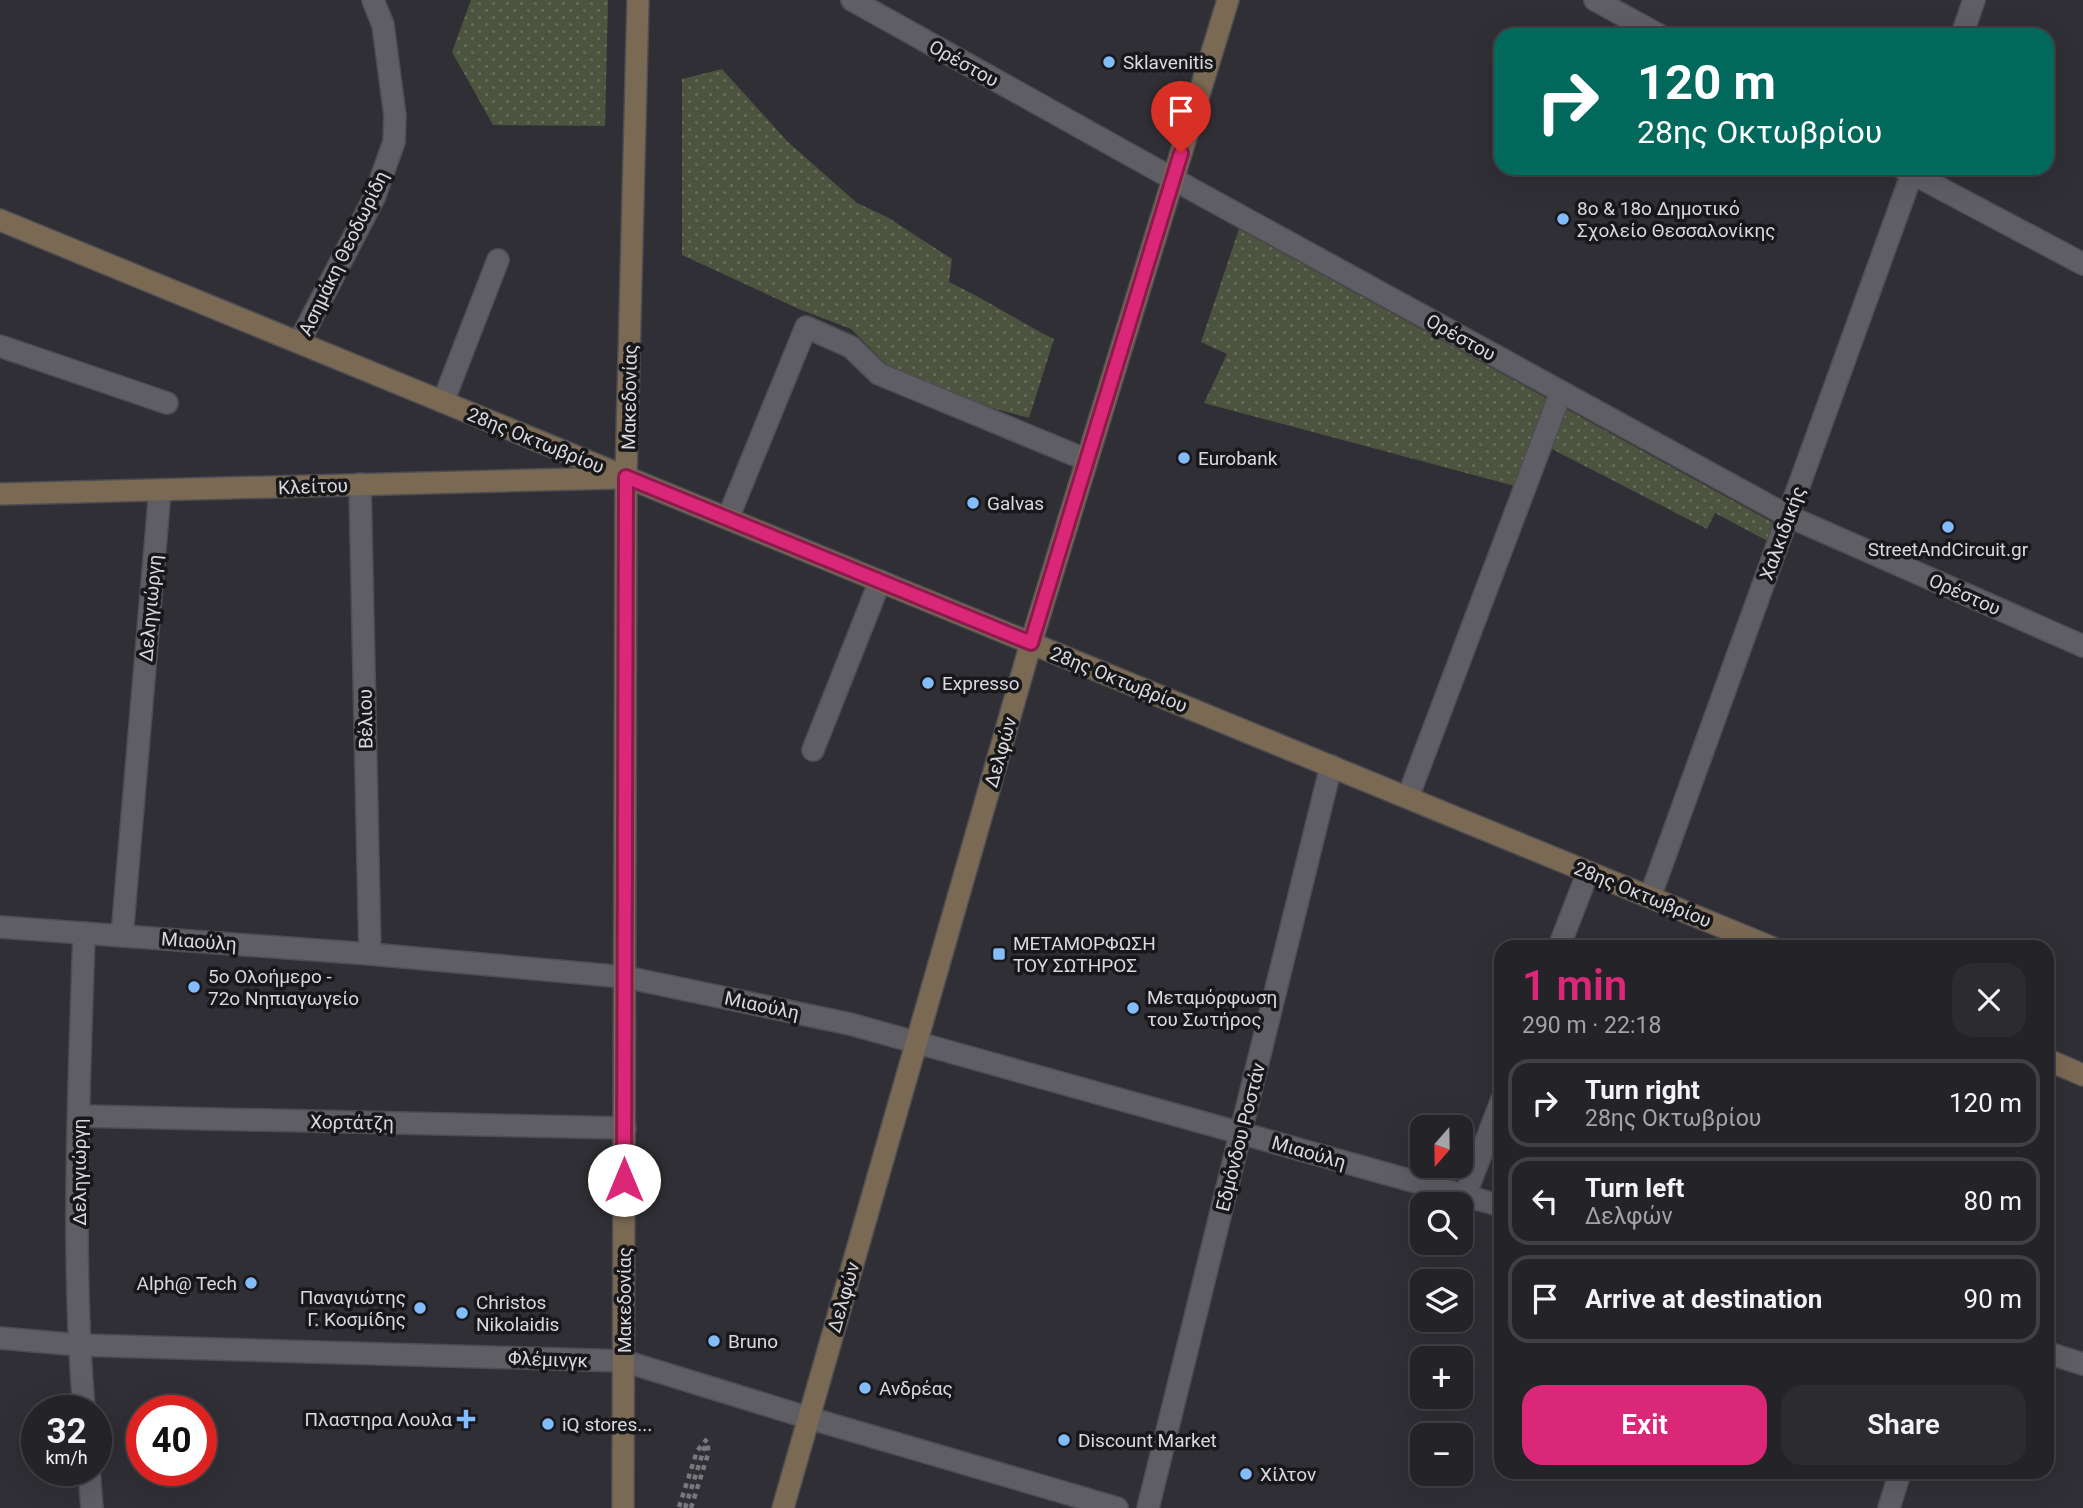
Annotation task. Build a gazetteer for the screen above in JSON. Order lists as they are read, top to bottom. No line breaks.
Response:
{"streets":{"street":["Ορέστου","Ασημάκη Θεοδωρίδη","Μακεδονίας","28ης Οκτωβρίου","Κλείτου","Χαλκιδικής","Δεληγιώργη","Βέλιου","Δελφών","Μιαούλη","Χορτάτζη","Εδμόνδου Ροστάν","Φλέμινγκ"]},"crossings":[["Ορέστου","Χαλκιδικής"],["Ορέστου","Δελφών"],["Ασημάκη Θεοδωρίδη","28ης Οκτωβρίου"],["Μακεδονίας","28ης Οκτωβρίου"],["Μακεδονίας","Κλείτου"],["Μακεδονίας","Μιαούλη"],["Μακεδονίας","Χορτάτζη"],["Μακεδονίας","Φλέμινγκ"],["28ης Οκτωβρίου","Κλείτου"],["28ης Οκτωβρίου","Χαλκιδικής"],["28ης Οκτωβρίου","Δελφών"],["28ης Οκτωβρίου","Εδμόνδου Ροστάν"],["Κλείτου","Δεληγιώργη"],["Κλείτου","Βέλιου"],["Δεληγιώργη","Μιαούλη"],["Δεληγιώργη","Χορτάτζη"],["Δεληγιώργη","Φλέμινγκ"],["Βέλιου","Μιαούλη"],["Δελφών","Μιαούλη"],["Δελφών","Φλέμινγκ"],["Μιαούλη","Εδμόνδου Ροστάν"]],"places":{"other":["Sklavenitis","8ο & 18ο Δημοτικό Σχολείο Θεσσαλονίκης","Eurobank","Galvas","StreetAndCircuit.gr","Expresso","5ο Ολοήμερο - 72ο Νηπιαγωγείο","Μεταμόρφωση του Σωτήρος","Alph@ Tech","Παναγιώτης Γ. Κοσμίδης","Christos Nikolaidis","Bruno","Ανδρέας","iQ stores...","Discount Market","Χίλτον"],"transit":["ΜΕΤΑΜΟΡΦΩΣΗ ΤΟΥ ΣΩΤΗΡΟΣ"],"health":["Πλαστηρα Λουλα"]},"north":"bottom","page":{"turn":["120 m","28ης Οκτωβρίου"],"heading":["1 min","290 m · 22:18"],"list":[{"name":"Turn right","note":"28ης Οκτωβρίου","value":"120 m"},{"name":"Turn left","note":"Δελφών","value":"80 m"},{"name":"Arrive at destination","value":"90 m"}],"map_buttons":["+","−"],"buttons":["Exit","Share"],"speed":"32 km/h","limit":"40"}}
